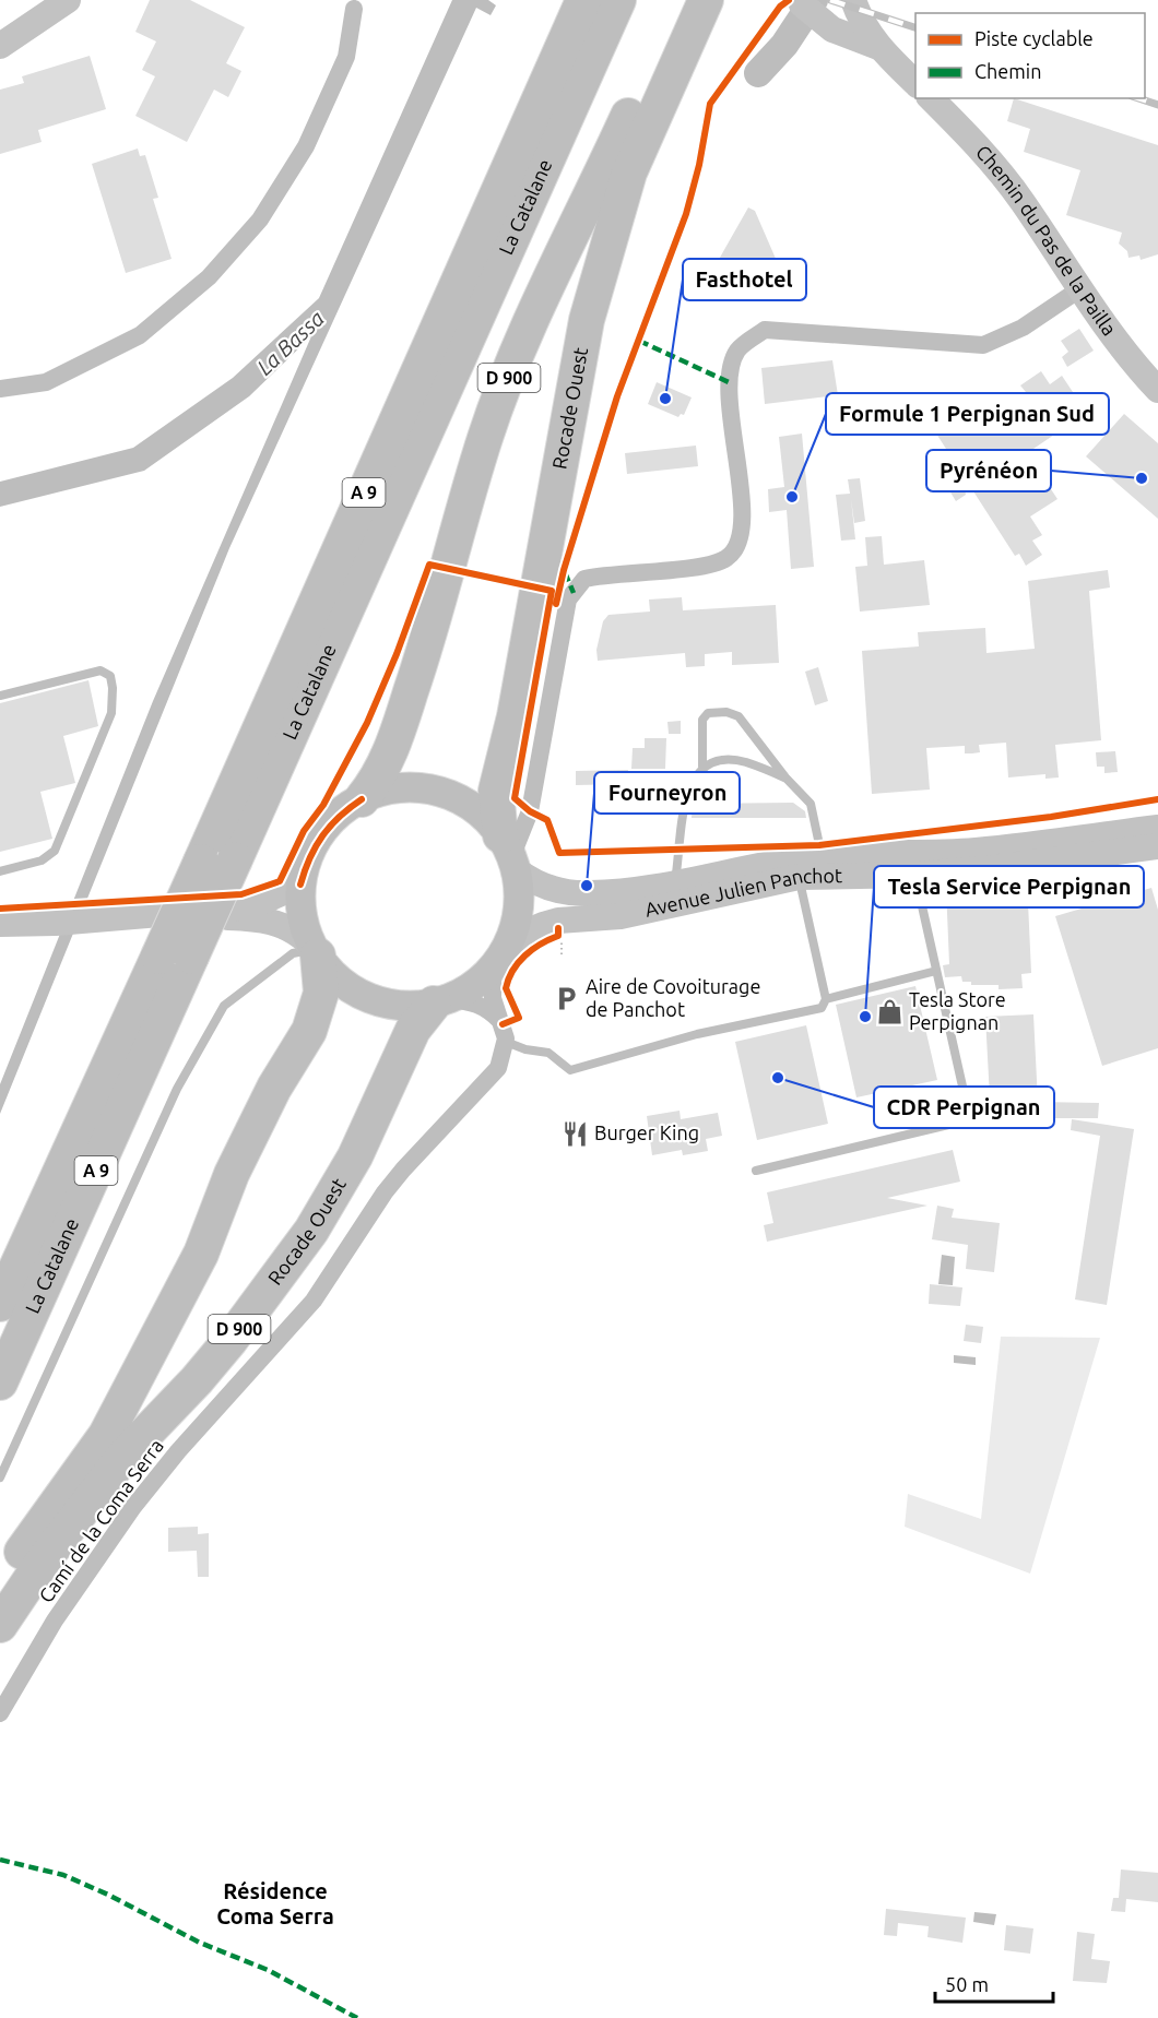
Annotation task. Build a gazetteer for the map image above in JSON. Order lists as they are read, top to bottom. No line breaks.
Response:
{"streets":{"highway":["La Catalane","D 900","Rocade Ouest","A 9"],"main road":["Chemin du Pas de la Pailla","Avenue Julien Panchot"],"street":["Camí de la Coma Serra"]},"crossings":[["Rocade Ouest","Avenue Julien Panchot"]],"districts":["Résidence Coma Serra"],"water":["La Bassa"],"places":{"other":["Fasthotel","Pyrénéon","Formule 1 Perpignan Sud","Fourneyron","Tesla Service Perpignan","CDR Perpignan"],"parking":["Aire de Covoiturage de Panchot"],"shop":["Tesla Store Perpignan"],"restaurant":["Burger King"]},"legend":["Piste cyclable","Chemin"],"scale_bar":"50 m"}
